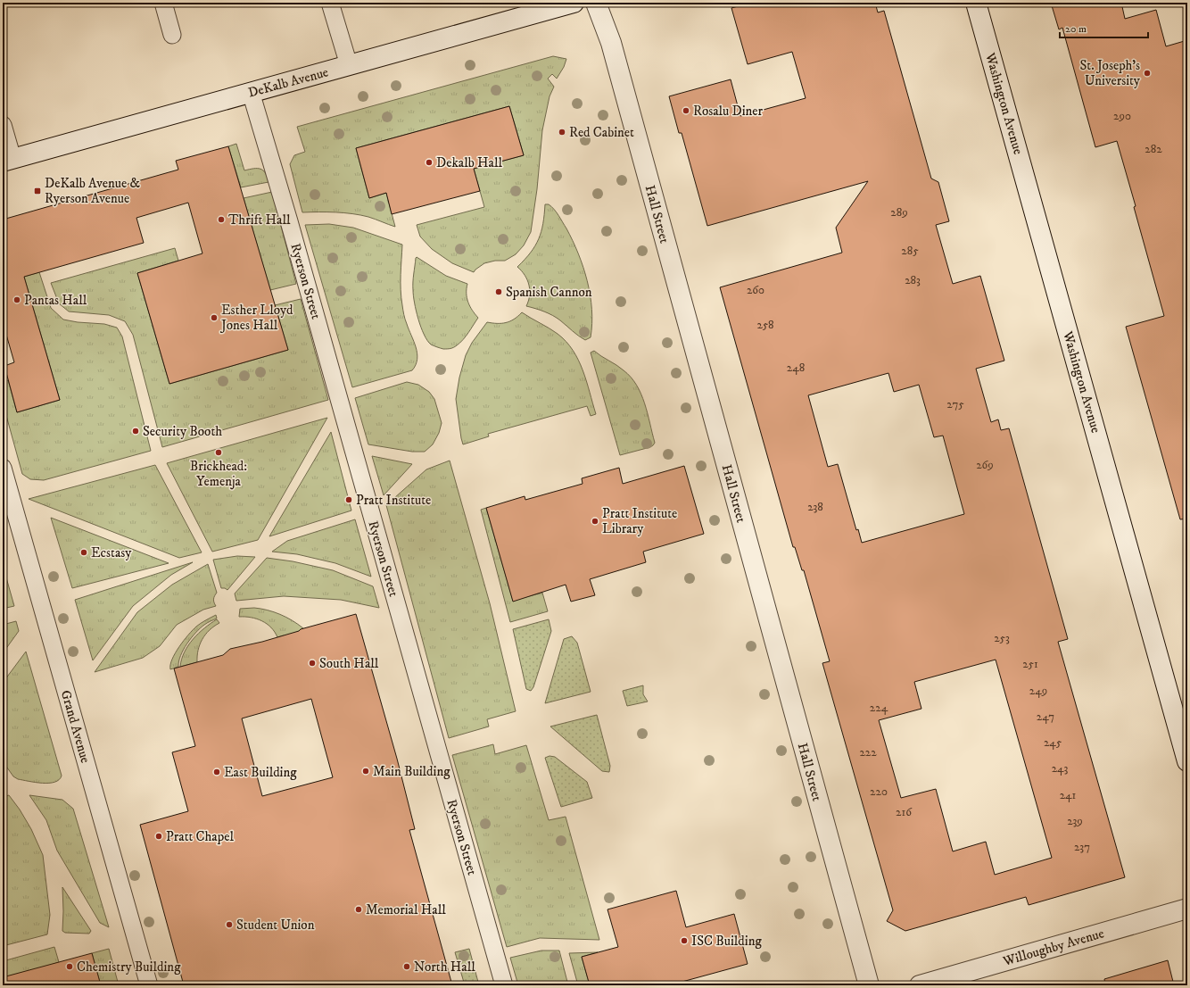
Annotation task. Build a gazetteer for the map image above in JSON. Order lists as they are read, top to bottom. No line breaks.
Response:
{"streets":{"main road":["DeKalb Avenue","Washington Avenue","Hall Street","Willoughby Avenue"],"lane":["Ryerson Street","Grand Avenue"]},"crossings":[["DeKalb Avenue","Ryerson Street"]],"places":{"other":["St. Joseph's University","Rosalu Diner","Red Cabinet","Dekalb Hall","Thrift Hall","Spanish Cannon","Pantas Hall","Esther Lloyd Jones Hall","Security Booth","Brickhead: Yemenja","Pratt Institute","Pratt Institute Library","Ecstasy","South Hall","Main Building","East Building","Pratt Chapel","Memorial Hall","Student Union","ISC Building","Chemistry Building","North Hall"],"transit":["DeKalb Avenue & Ryerson Avenue"]},"house_numbers":["290","282","289","285","283","260","258","248","275","269","238","253","251","249","224","247","245","222","243","220","241","216","239","237"],"scale_bar":"20 m"}
